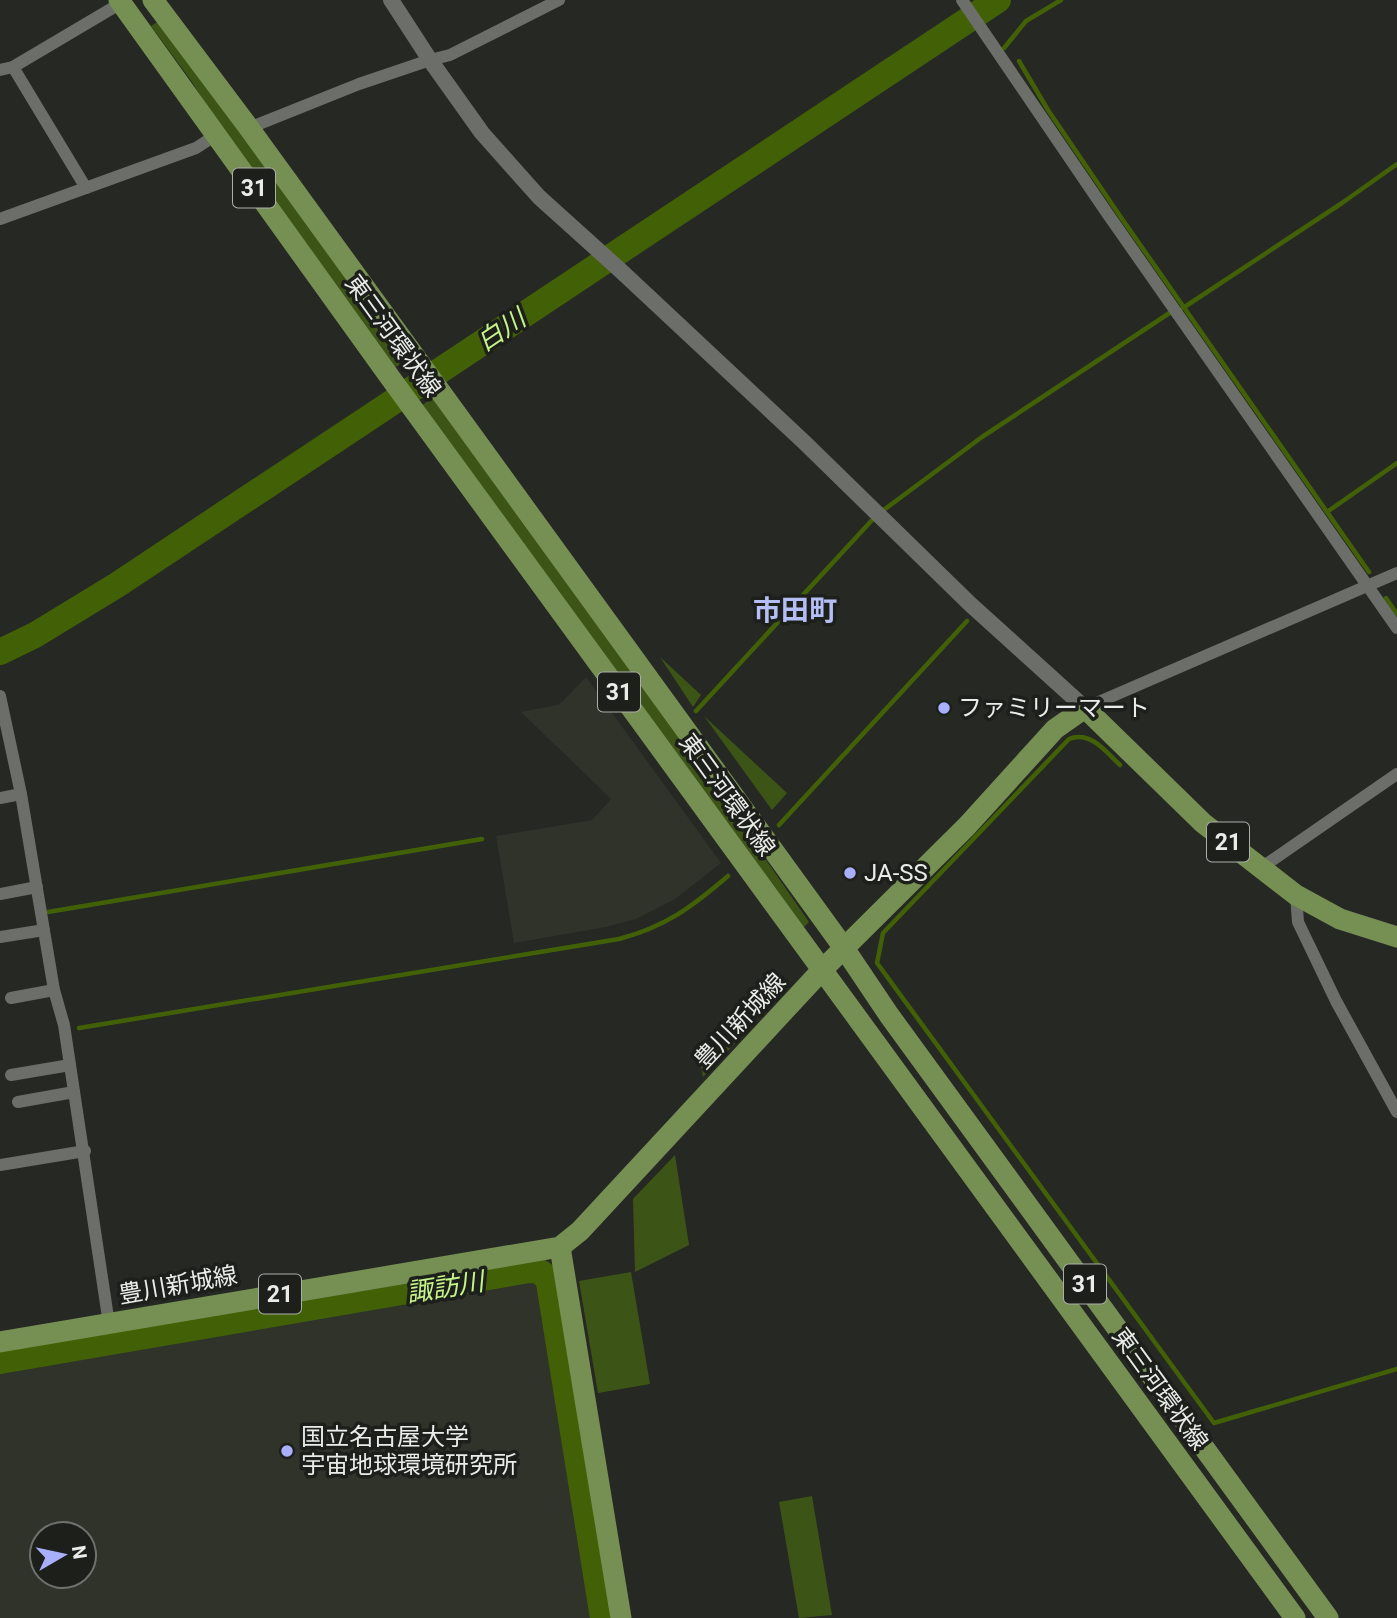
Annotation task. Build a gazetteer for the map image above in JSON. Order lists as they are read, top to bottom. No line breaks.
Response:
{"streets":{"main road":["31","東三河環状線","21","豊川新城線"]},"crossings":[["東三河環状線","豊川新城線"],["21","豊川新城線"]],"districts":["市田町"],"water":["白川","諏訪川"],"places":["ファミリーマート","JA-SS","国立名古屋大学 宇宙地球環境研究所"],"north":"right"}
